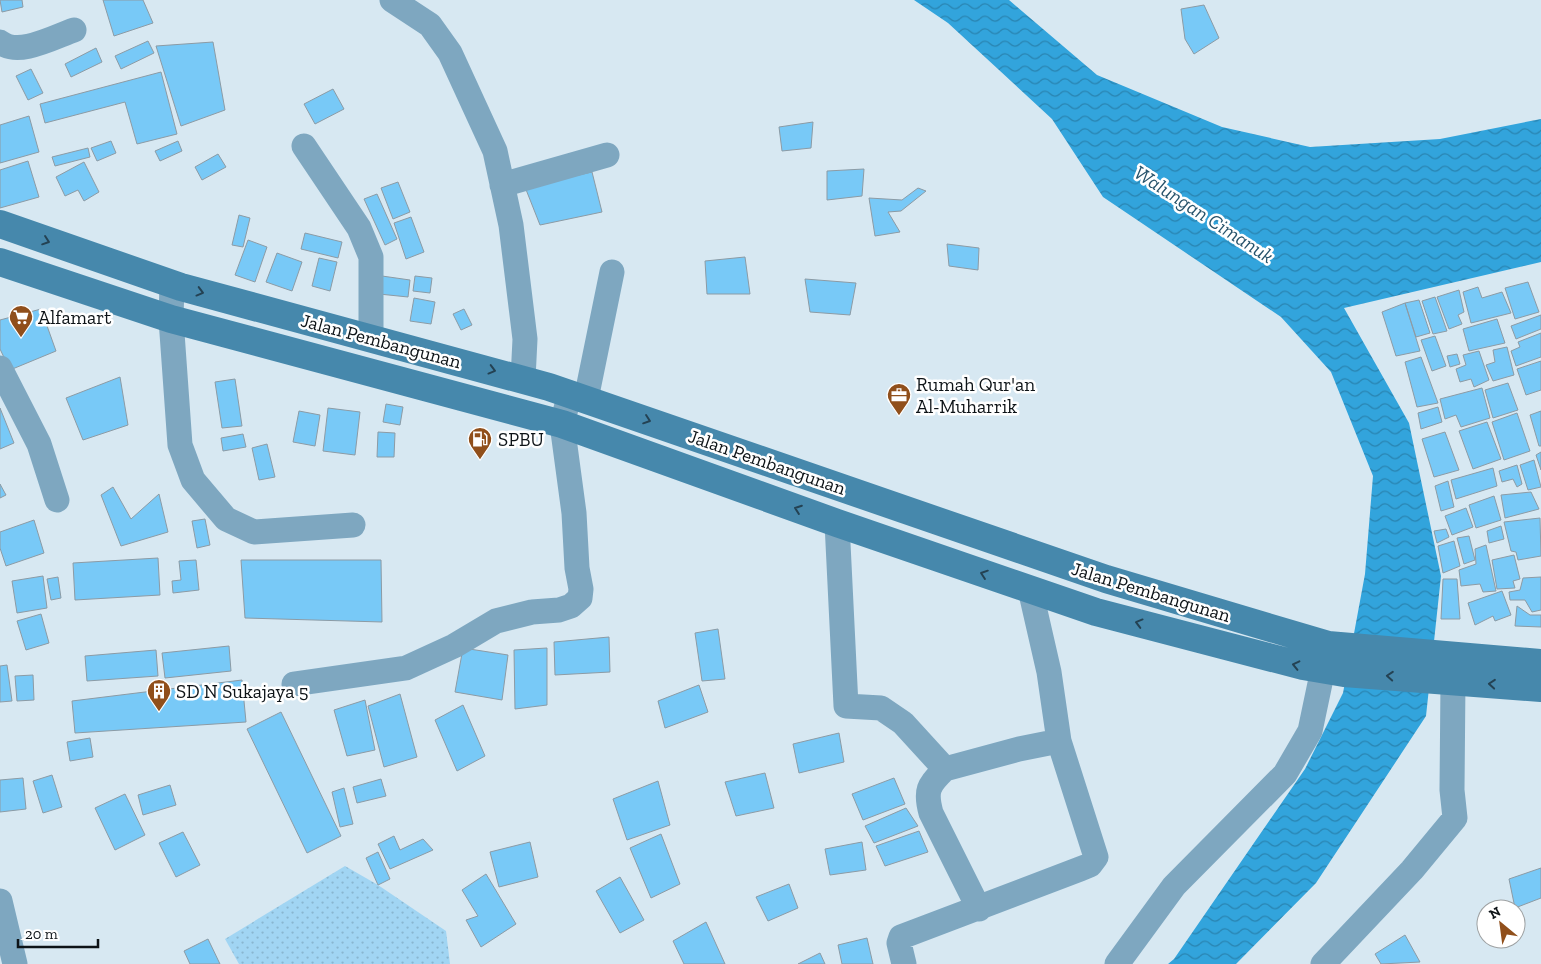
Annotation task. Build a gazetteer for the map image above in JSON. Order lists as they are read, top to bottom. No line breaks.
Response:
{"streets":{"main road":["Jalan Pembangunan"]},"water":["Walungan Cimanuk"],"places":{"supermarket":["Alfamart"],"office":["Rumah Qur'an Al-Muharrik"],"fuel station":["SPBU"],"building":["SD N Sukajaya 5"]},"scale_bar":"20 m","north":"top left"}
